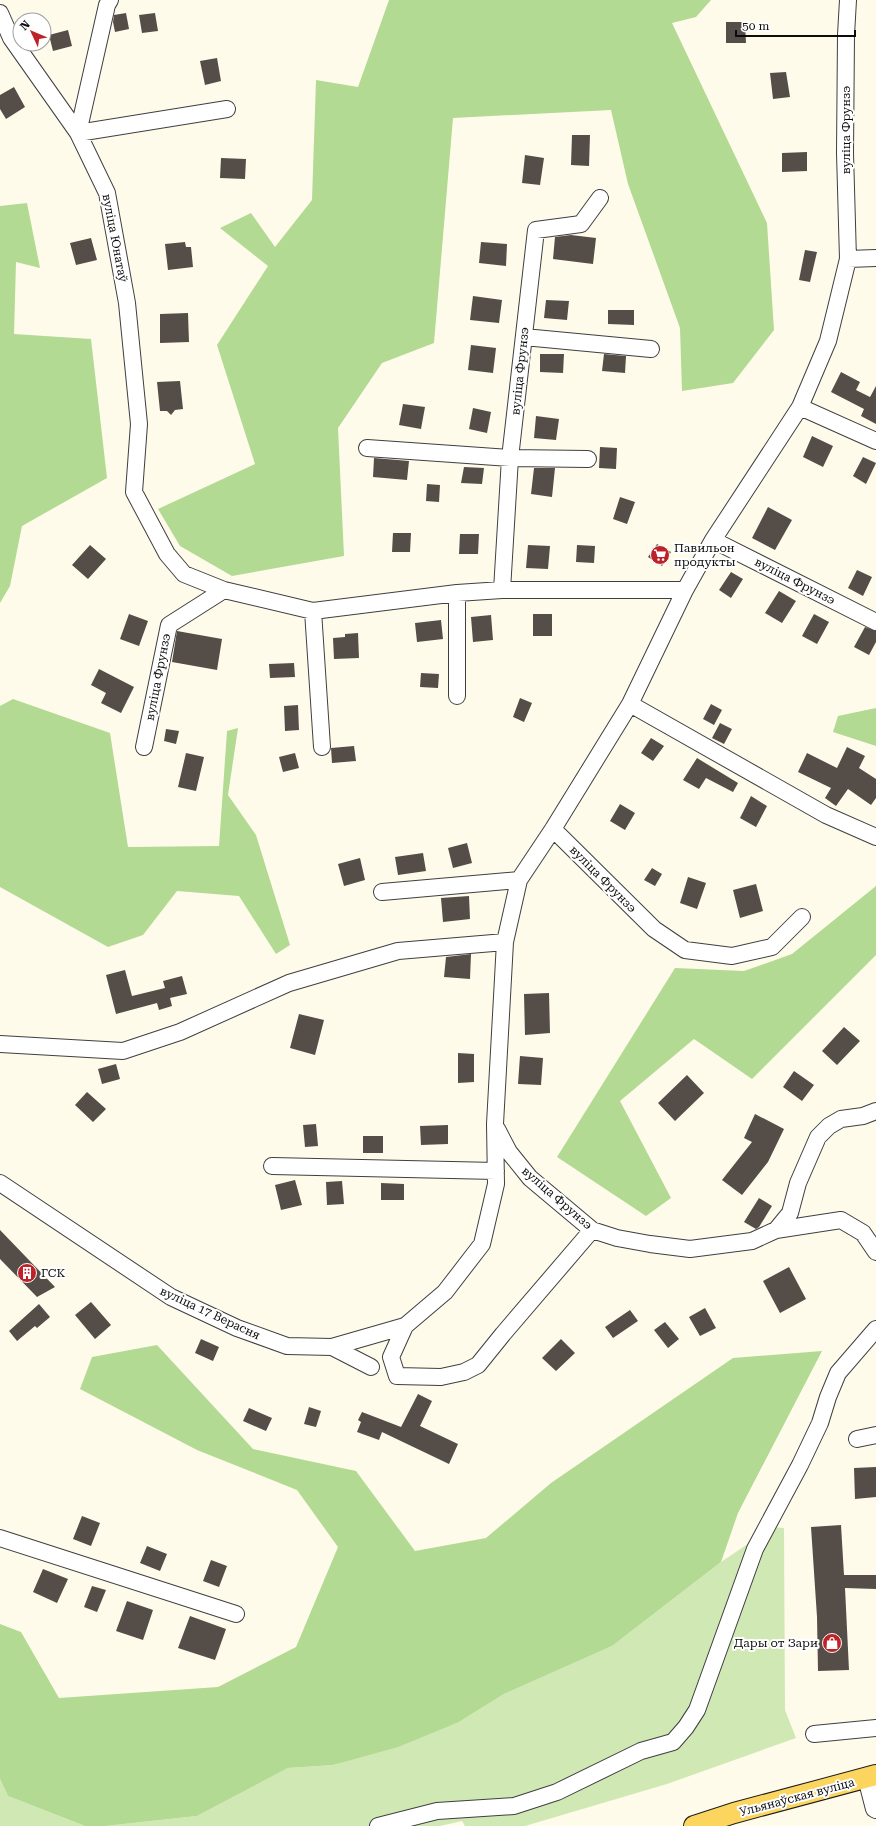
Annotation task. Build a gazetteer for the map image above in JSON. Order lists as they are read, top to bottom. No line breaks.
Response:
{"streets":{"main road":["Ульянаўская вуліца"],"street":["вуліца Фрунзэ","вуліца Юнатаў","вуліца 17 Верасня"]},"crossings":[["вуліца Фрунзэ","вуліца Юнатаў"],["вуліца Фрунзэ","вуліца 17 Верасня"]],"places":{"supermarket":["Павильон продукты"],"building":["ГСК"],"shop":["Дары от Зари"]},"scale_bar":"50 m","north":"top left"}
